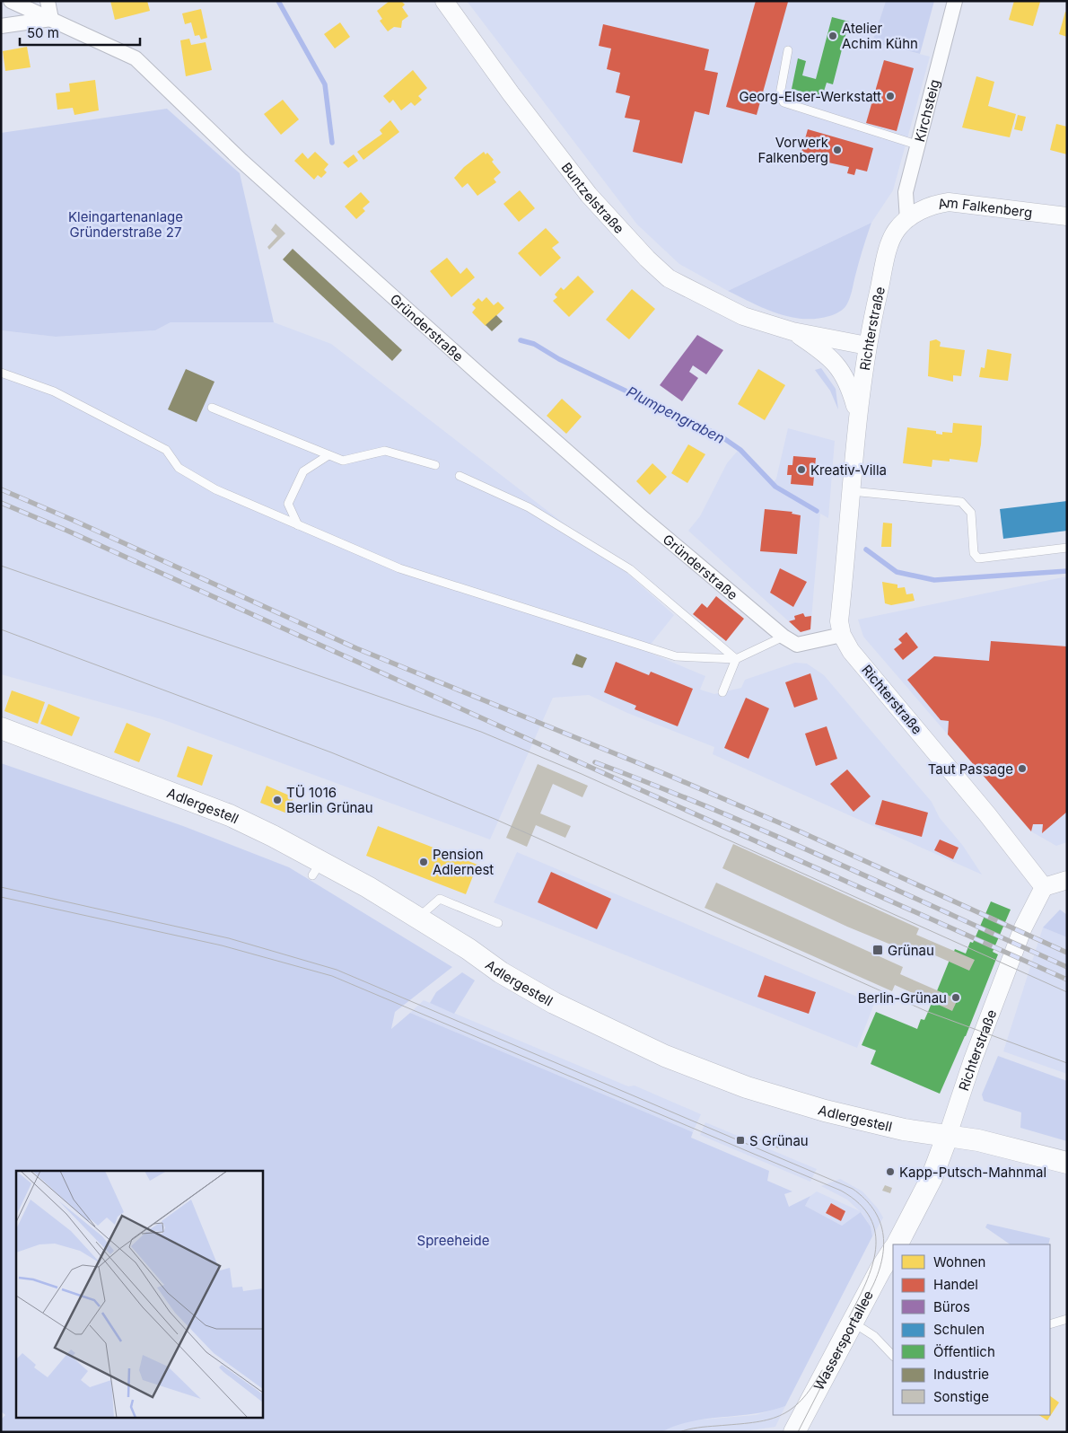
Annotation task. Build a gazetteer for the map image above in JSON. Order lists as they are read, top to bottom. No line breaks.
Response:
{"streets":{"main road":["Adlergestell","Wassersportallee"],"street":["Kirchsteig","Buntzelstraße","Am Falkenberg","Gründerstraße","Richterstraße"]},"crossings":[["Kirchsteig","Am Falkenberg"],["Kirchsteig","Richterstraße"],["Buntzelstraße","Richterstraße"],["Am Falkenberg","Richterstraße"],["Gründerstraße","Richterstraße"],["Richterstraße","Adlergestell"],["Richterstraße","Wassersportallee"],["Adlergestell","Wassersportallee"]],"water":["Plumpengraben"],"parks":["Kleingartenanlage Gründerstraße 27","Spreeheide"],"places":{"other":["Atelier Achim Kühn","Georg-Elser-Werkstatt","Vorwerk Falkenberg","Kreativ-Villa","Taut Passage","TÜ 1016 Berlin Grünau","Pension Adlernest","Berlin-Grünau","Kapp-Putsch-Mahnmal"],"transit":["Grünau","S Grünau"]},"legend":["Wohnen","Handel","Büros","Schulen","Öffentlich","Industrie","Sonstige"],"scale_bar":"50 m"}
